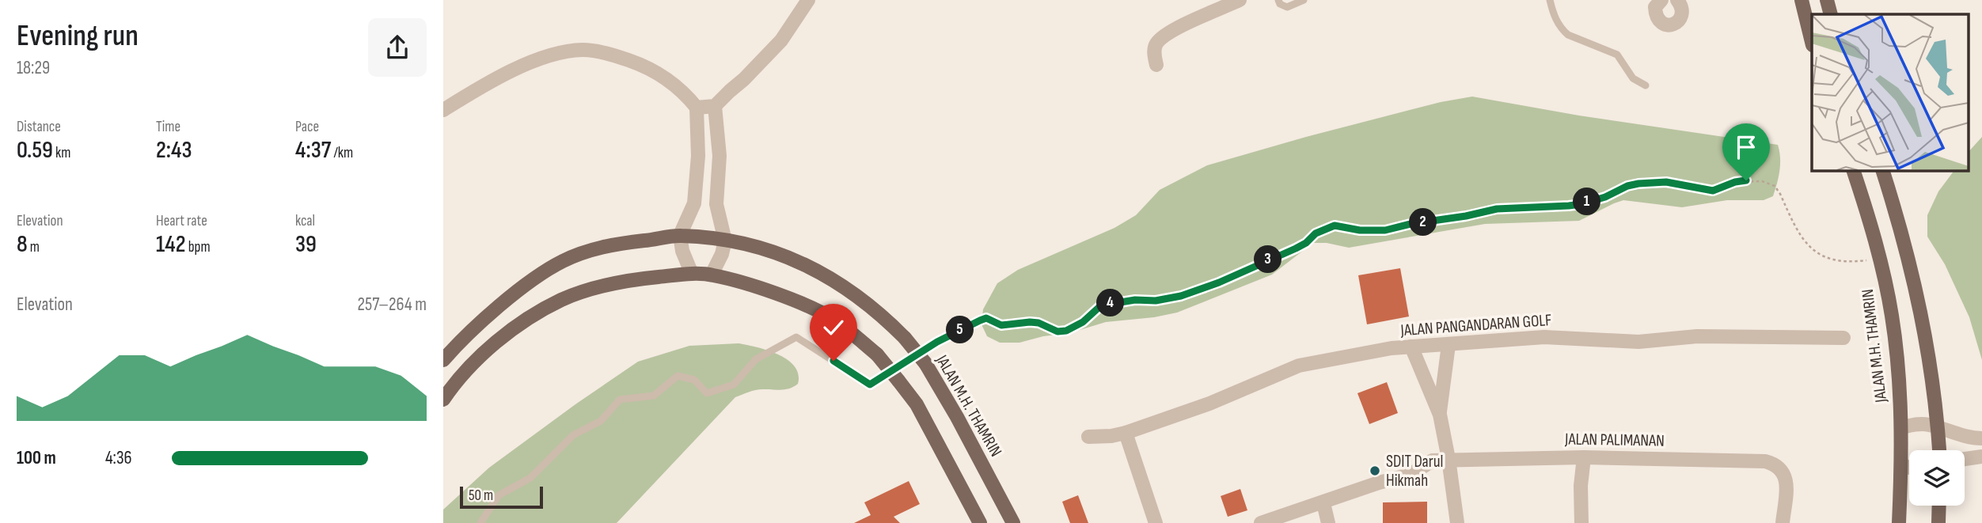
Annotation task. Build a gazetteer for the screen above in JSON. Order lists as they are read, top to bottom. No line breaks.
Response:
{"streets":{"main road":["JALAN M.H. THAMRIN"],"street":["JALAN PANGANDARAN GOLF","JALAN PALIMANAN"]},"places":["SDIT Darul Hikmah"],"scale_bar":"50 m","page":{"heading":["Evening run","18:29"],"stats":[["Distance","0.59 km"],["Time","2:43"],["Pace","4:37 /km"],["Elevation","8 m"],["Heart rate","142 bpm"],["kcal","39"]],"pins":["1","2","3","4","5"],"chart":["Elevation","257–264 m"],"list":[{"name":"100 m","note":"4:36"}],"scale":"50 m"}}
